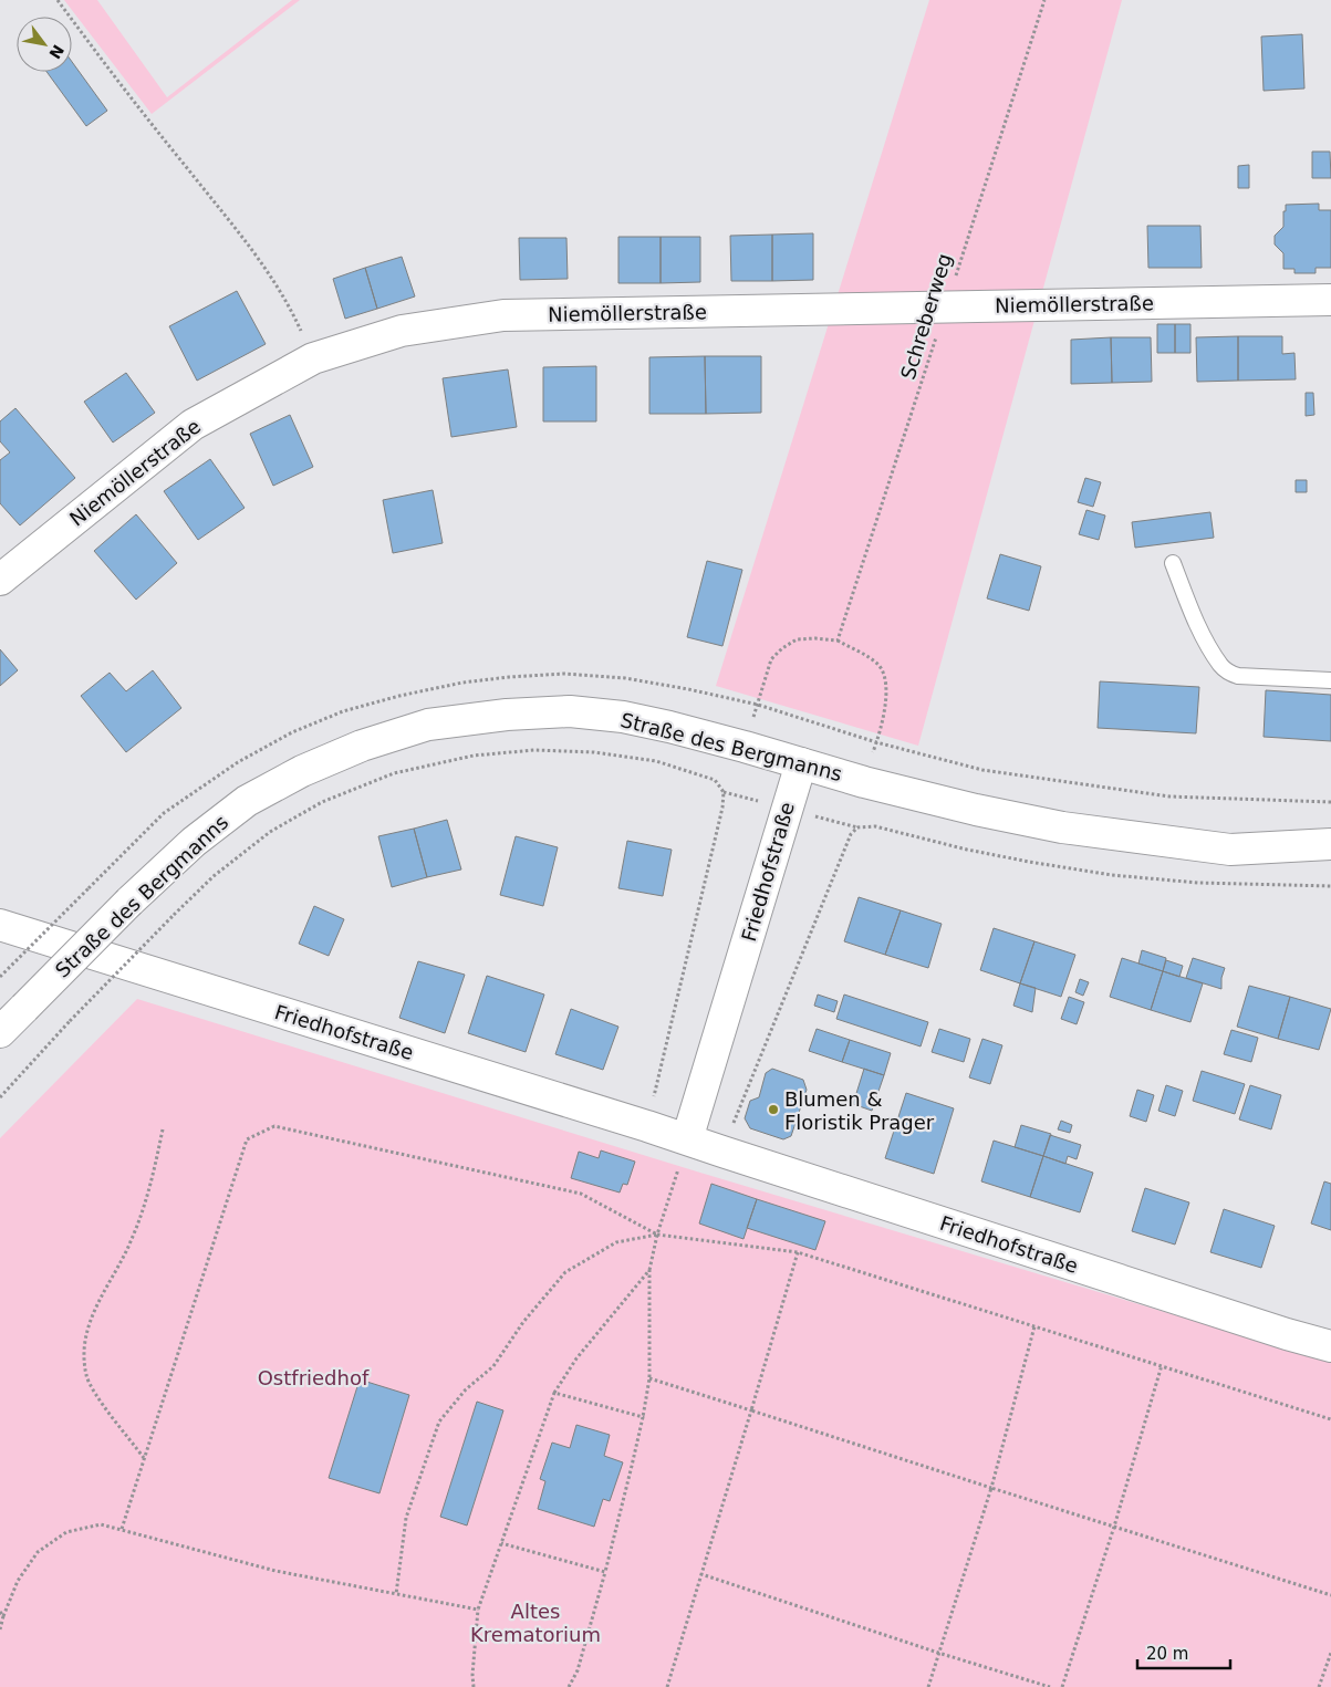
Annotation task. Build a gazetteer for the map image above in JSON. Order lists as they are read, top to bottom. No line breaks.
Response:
{"streets":{"street":["Niemöllerstraße","Straße des Bergmanns","Friedhofstraße"],"path":["Schreberweg"]},"crossings":[["Niemöllerstraße","Schreberweg"],["Straße des Bergmanns","Friedhofstraße"]],"parks":["Ostfriedhof","Altes Krematorium"],"places":["Blumen & Floristik Prager"],"scale_bar":"20 m","north":"bottom right"}
